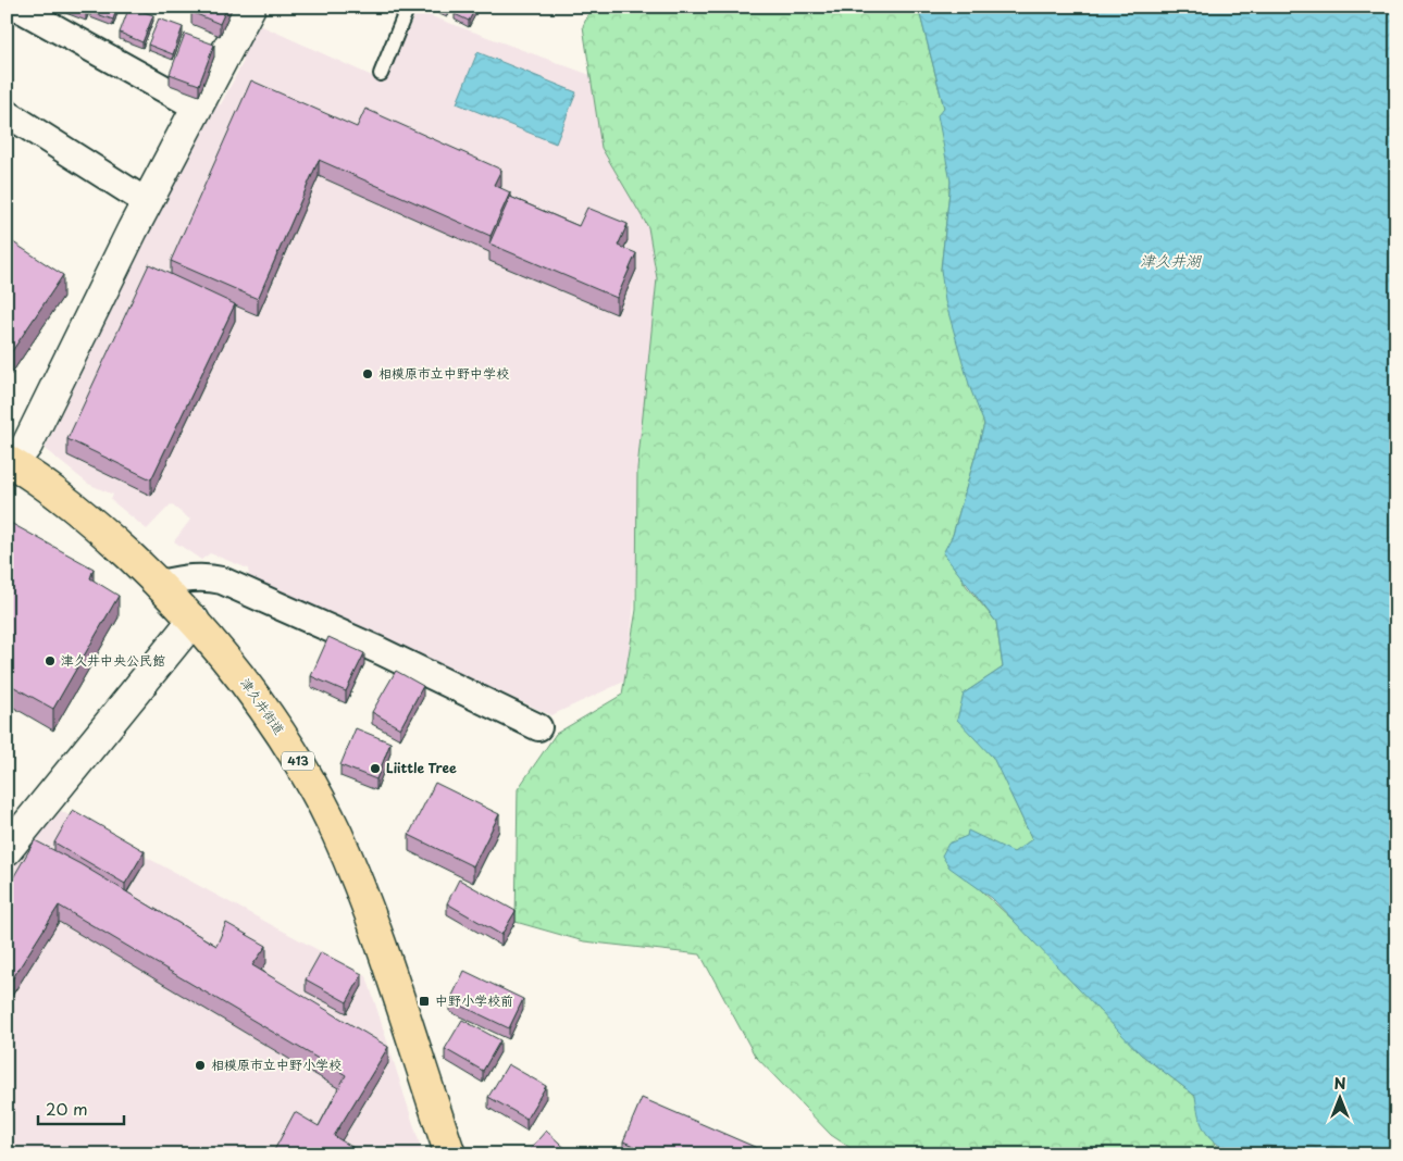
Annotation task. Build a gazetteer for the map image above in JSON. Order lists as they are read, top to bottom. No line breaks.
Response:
{"streets":{"highway":["津久井街道","413"]},"water":["津久井湖"],"places":{"other":["相模原市立中野中学校","津久井中央公民館","Liittle Tree","相模原市立中野小学校"],"transit":["中野小学校前"]},"scale_bar":"20 m","north":"top"}
